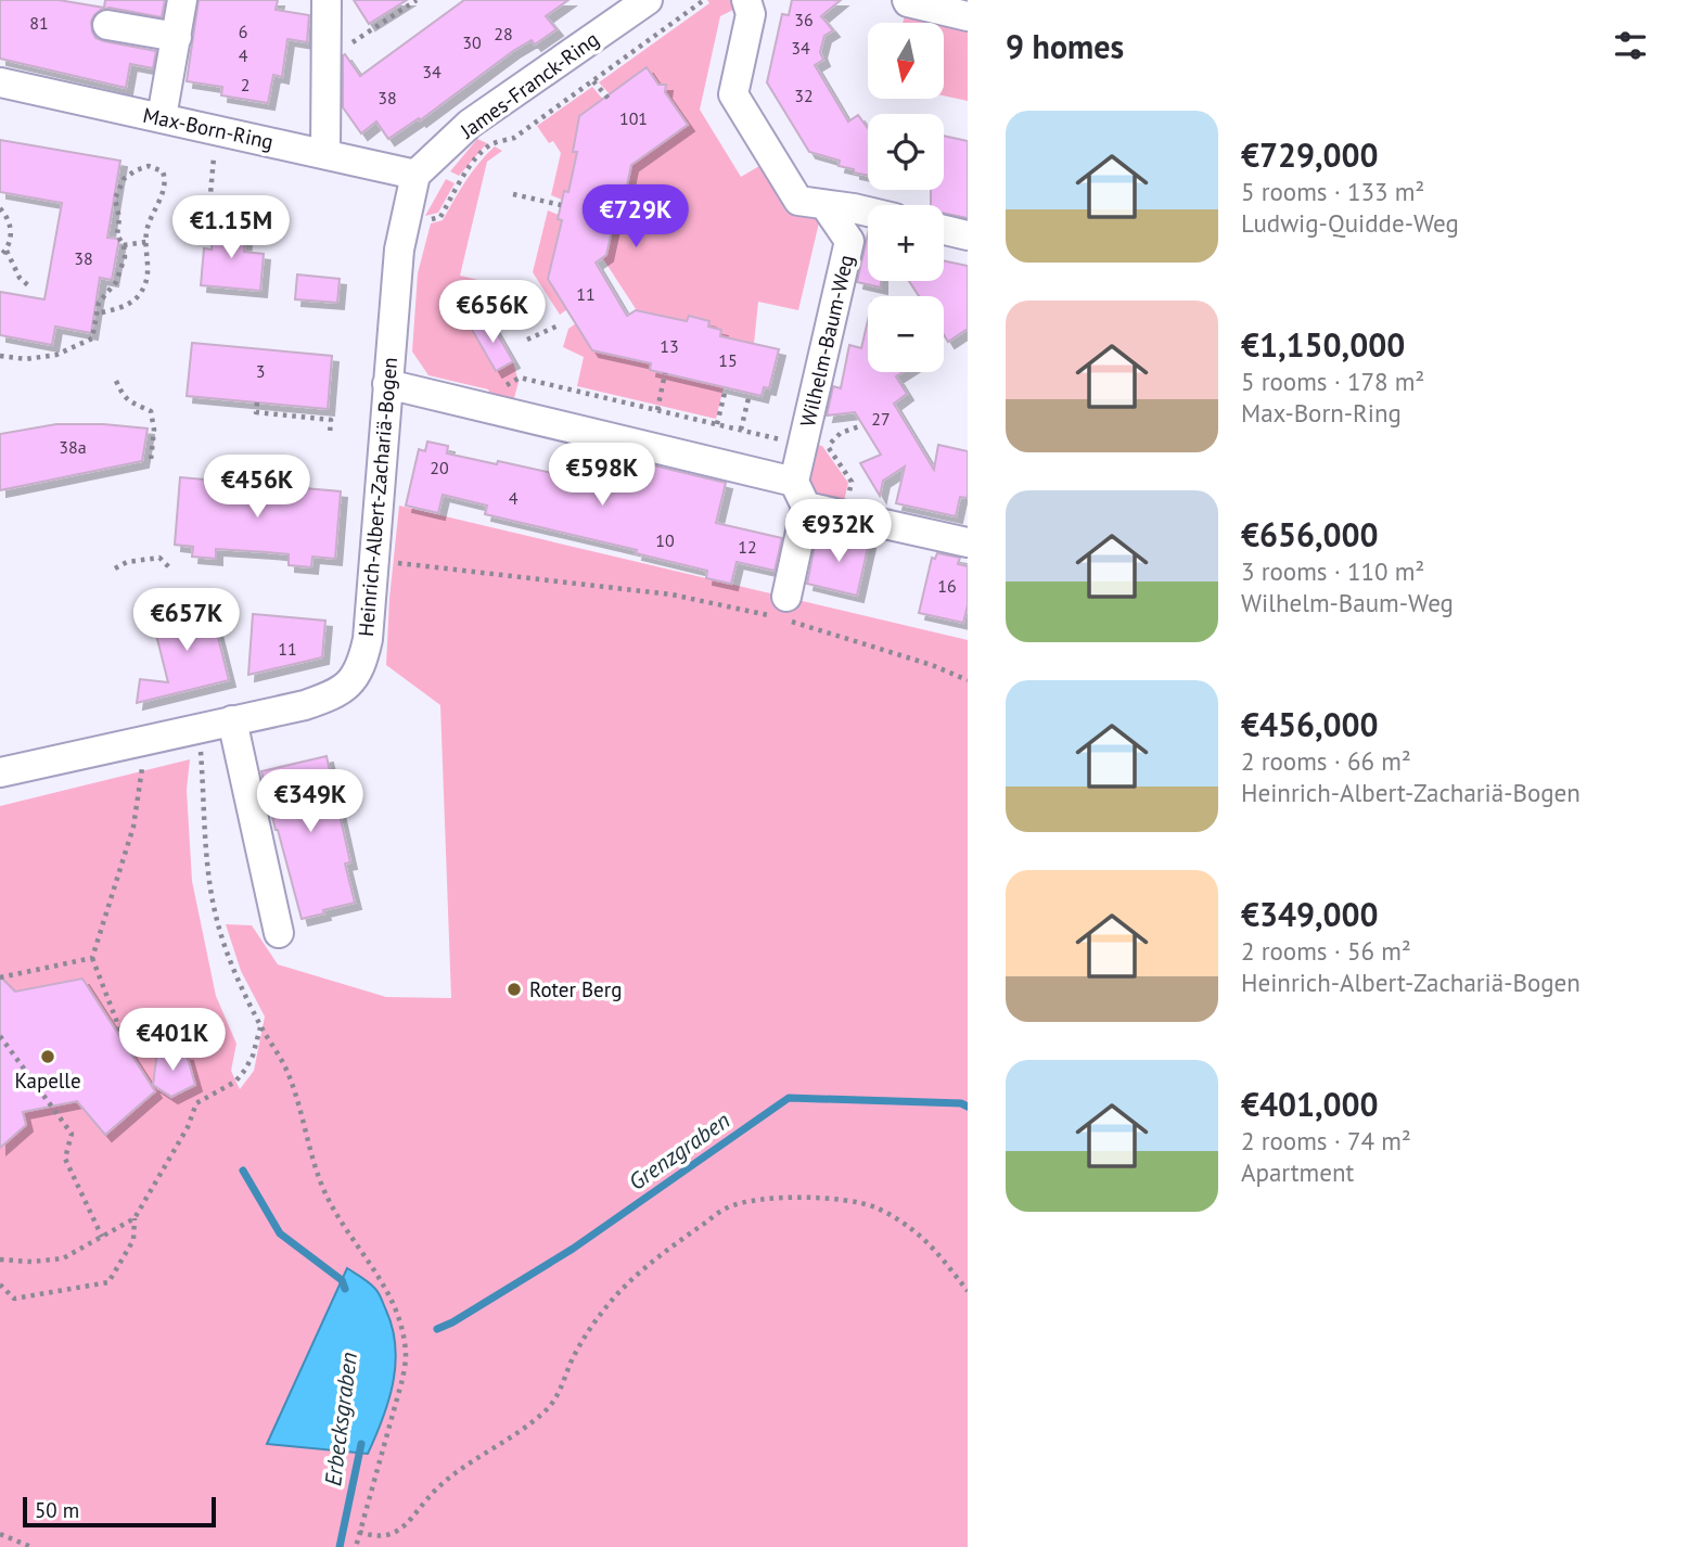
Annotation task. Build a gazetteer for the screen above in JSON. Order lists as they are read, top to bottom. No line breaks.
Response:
{"streets":{"street":["James-Franck-Ring","Max-Born-Ring","Wilhelm-Baum-Weg","Heinrich-Albert-Zachariä-Bogen"]},"crossings":[["James-Franck-Ring","Max-Born-Ring"],["James-Franck-Ring","Heinrich-Albert-Zachariä-Bogen"],["Max-Born-Ring","Heinrich-Albert-Zachariä-Bogen"]],"water":["Grenzgraben","Erbecksgraben"],"places":["Roter Berg","Kapelle"],"house_numbers":["36","81","6","28","30","34","4","34","2","32","38","101","38","11","13","15","3","27","38a","20","4","10","12","16","11"],"scale_bar":"50 m","north":"bottom","page":{"heading":"9 homes","map_buttons":["+","−"],"list":[{"name":"€729,000","note":"5 rooms · 133 m² · Ludwig-Quidde-Weg"},{"name":"€1,150,000","note":"5 rooms · 178 m² · Max-Born-Ring"},{"name":"€656,000","note":"3 rooms · 110 m² · Wilhelm-Baum-Weg"},{"name":"€456,000","note":"2 rooms · 66 m² · Heinrich-Albert-Zachariä-Bogen"},{"name":"€349,000","note":"2 rooms · 56 m² · Heinrich-Albert-Zachariä-Bogen"},{"name":"€401,000","note":"2 rooms · 74 m² · Apartment"}],"price":["€729K","€1.15M","€656K","€598K","€456K","€932K","€657K","€349K","€401K"],"scale":"50 m"}}
